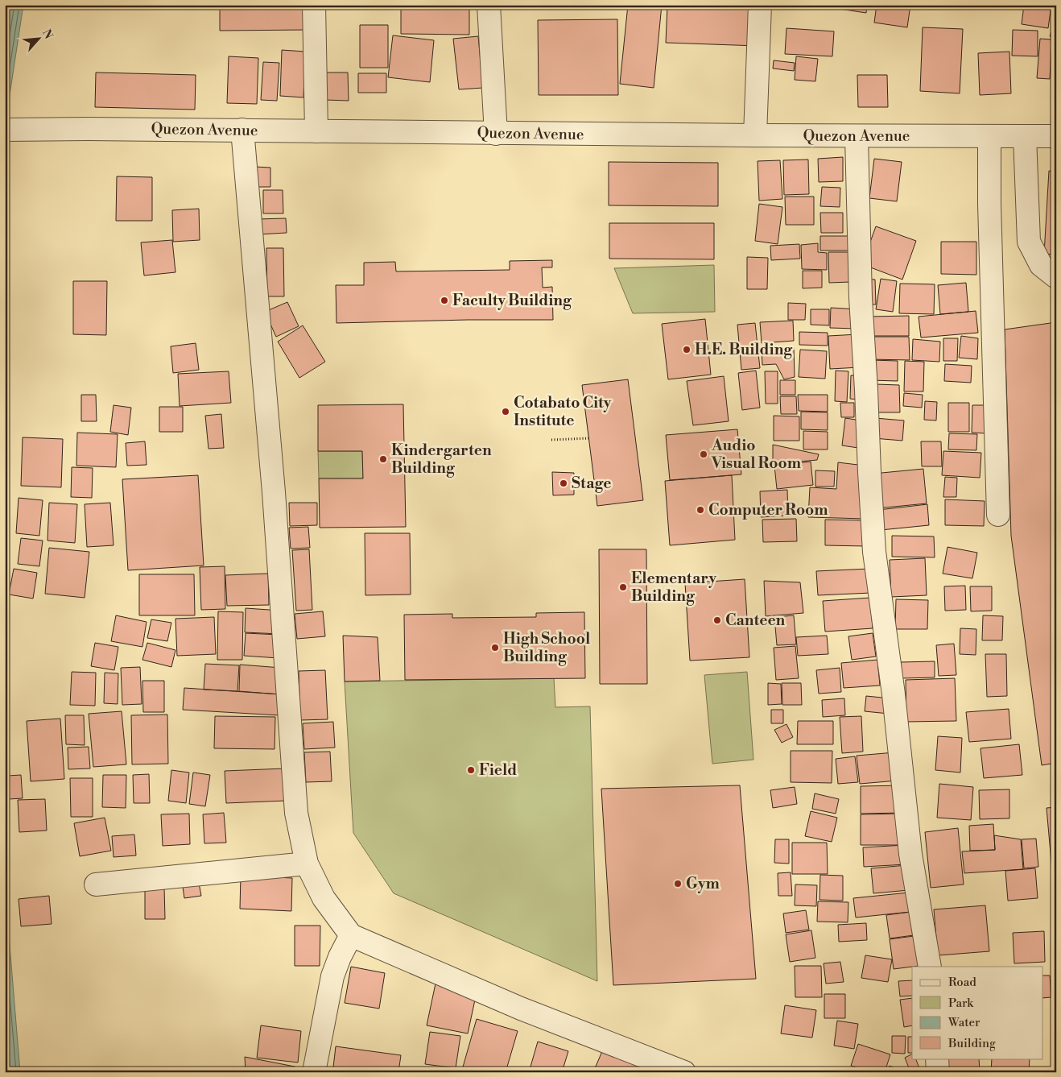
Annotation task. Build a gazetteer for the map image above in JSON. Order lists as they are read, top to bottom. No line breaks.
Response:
{"streets":{"street":["Quezon Avenue"]},"places":["Faculty Building","H.E. Building","Cotabato City Institute","Audio Visual Room","Kindergarten Building","Stage","Computer Room","Elementary Building","Canteen","High School Building","Field","Gym"],"legend":["Road","Park","Water","Building"],"north":"top right"}
